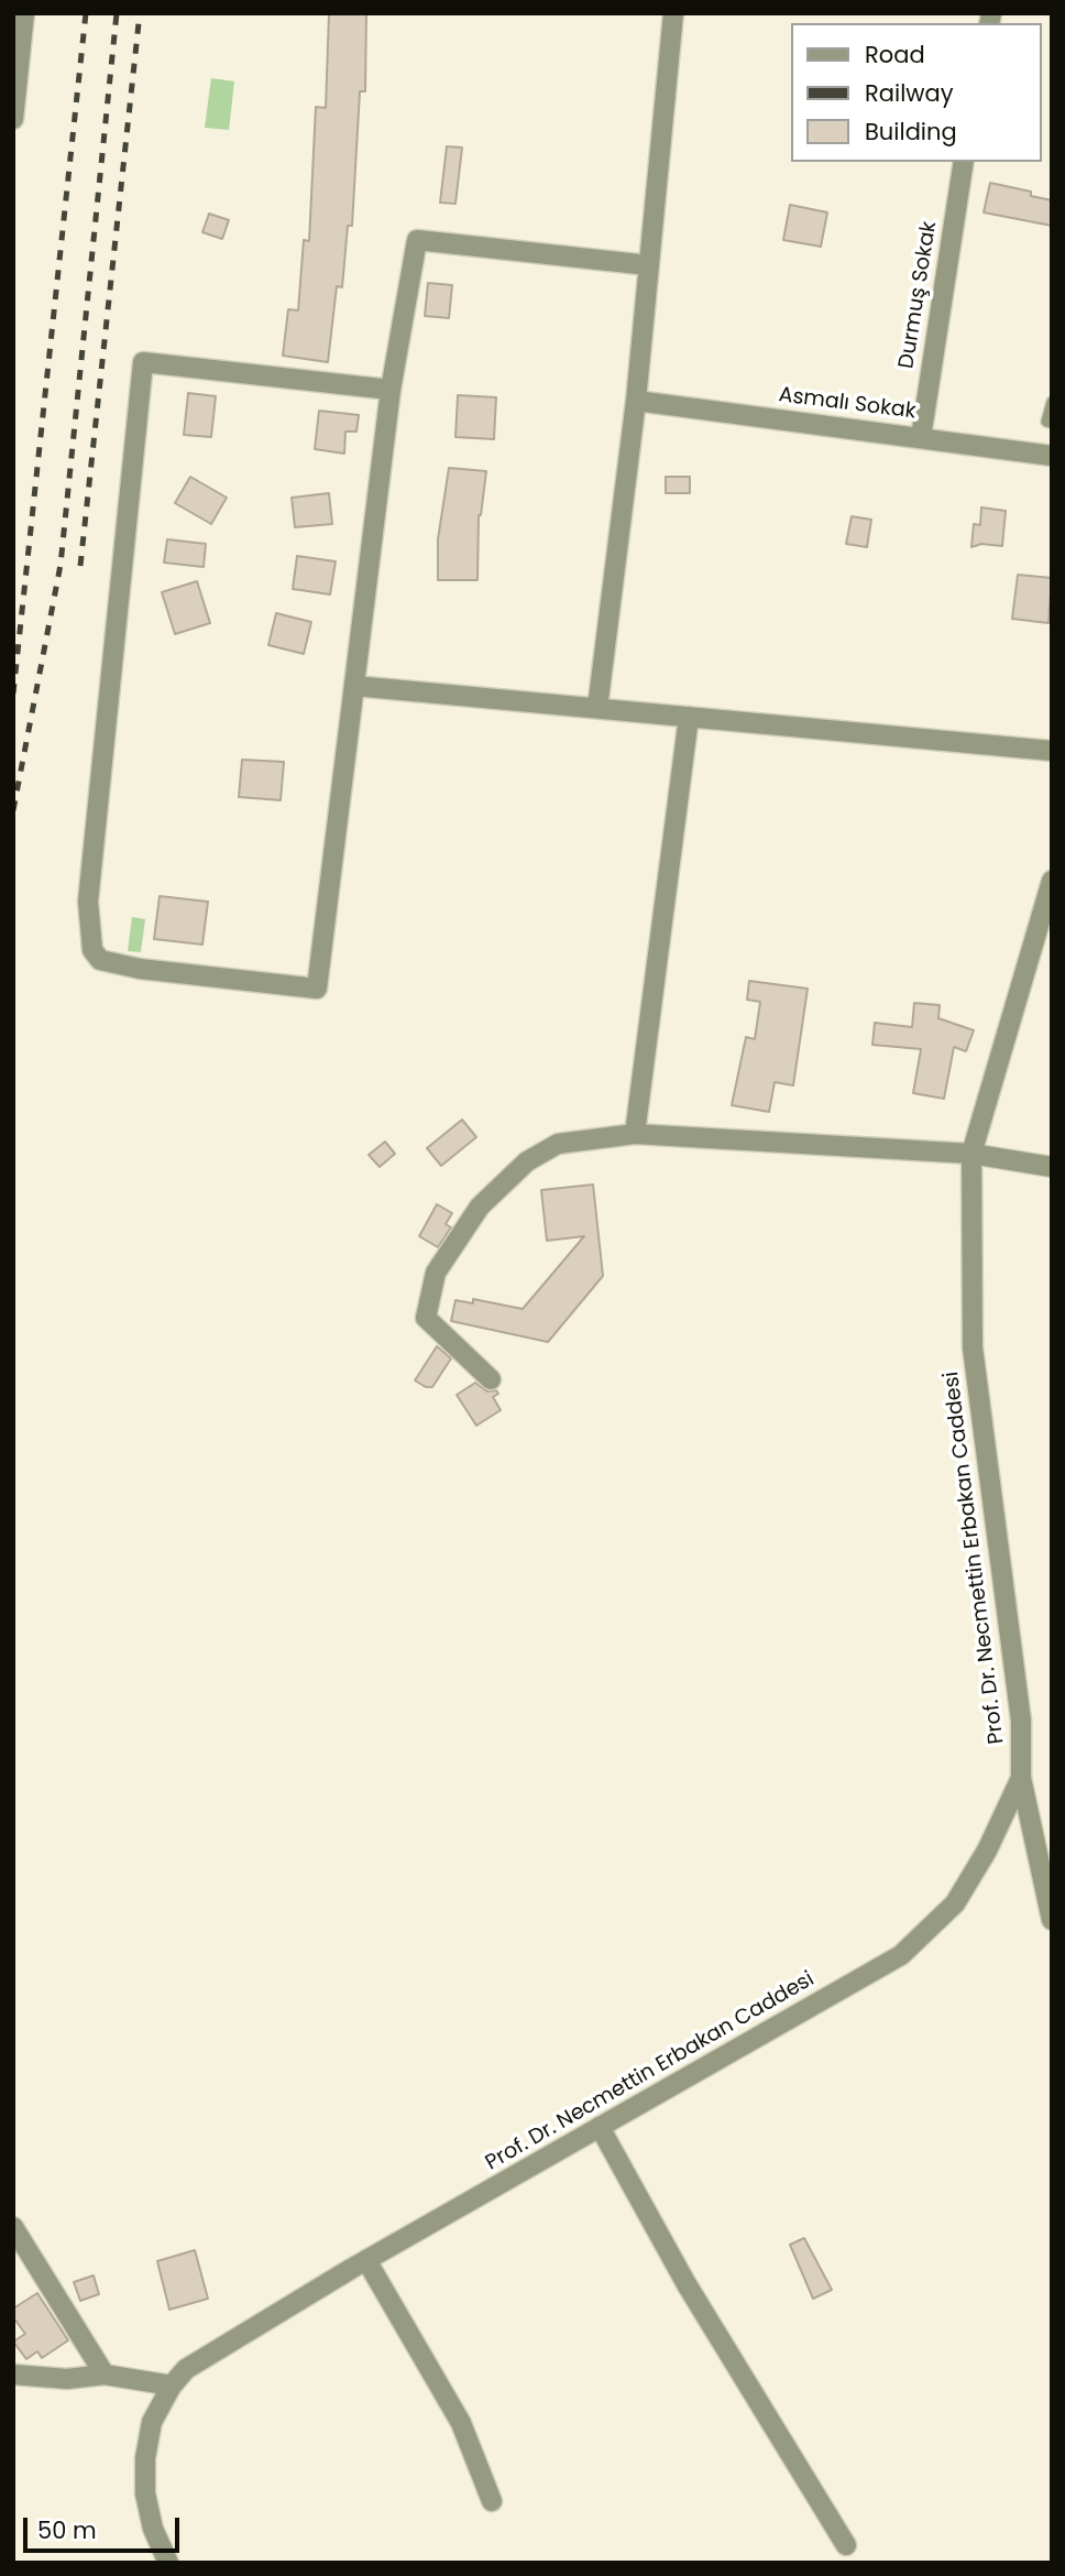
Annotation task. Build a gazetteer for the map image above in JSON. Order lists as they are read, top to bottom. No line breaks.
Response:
{"streets":{"street":["Durmuş Sokak","Asmalı Sokak","Prof. Dr. Necmettin Erbakan Caddesi"]},"crossings":[["Durmuş Sokak","Asmalı Sokak"]],"legend":["Road","Railway","Building"],"scale_bar":"50 m"}
